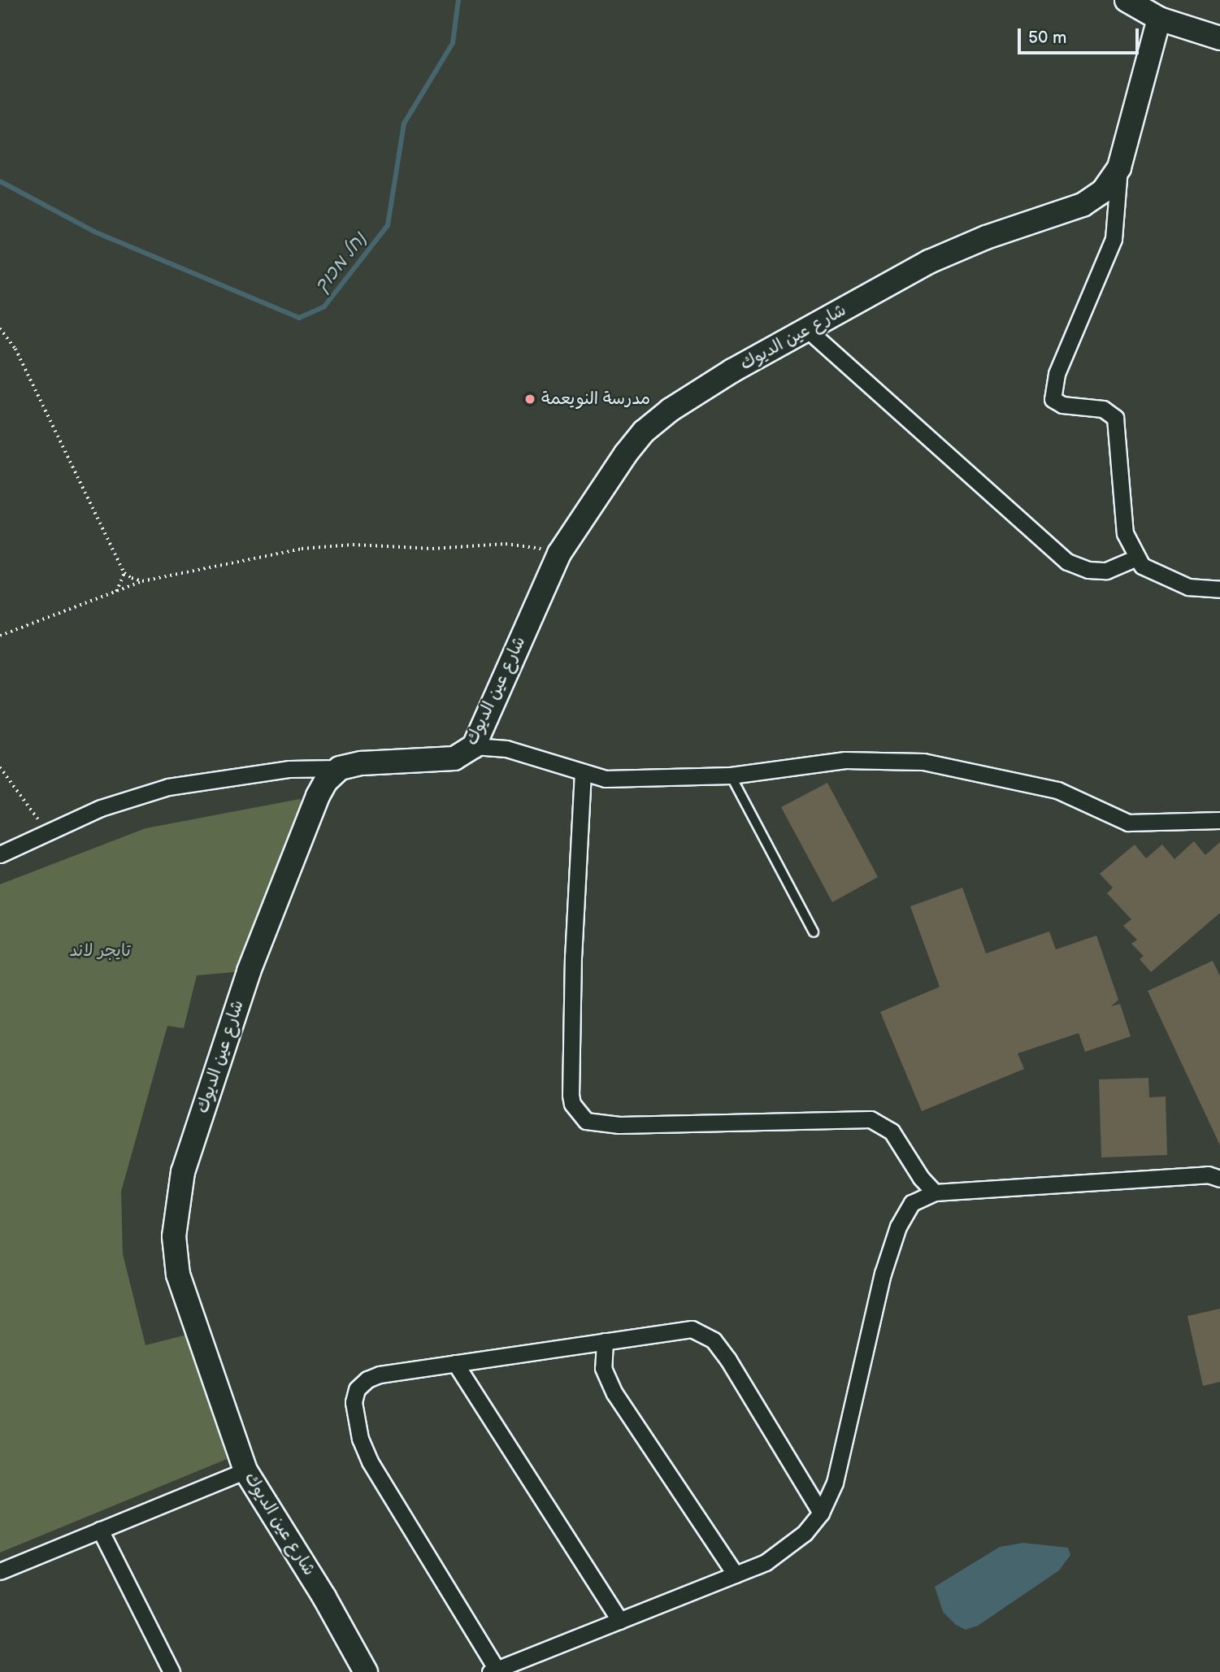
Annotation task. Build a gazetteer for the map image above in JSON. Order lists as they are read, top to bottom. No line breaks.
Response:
{"streets":{"street":["شارع عين الديوك"]},"water":["נחל מכוך"],"parks":["تايجر لاند"],"places":["مدرسة النويعمة"],"scale_bar":"50 m"}
